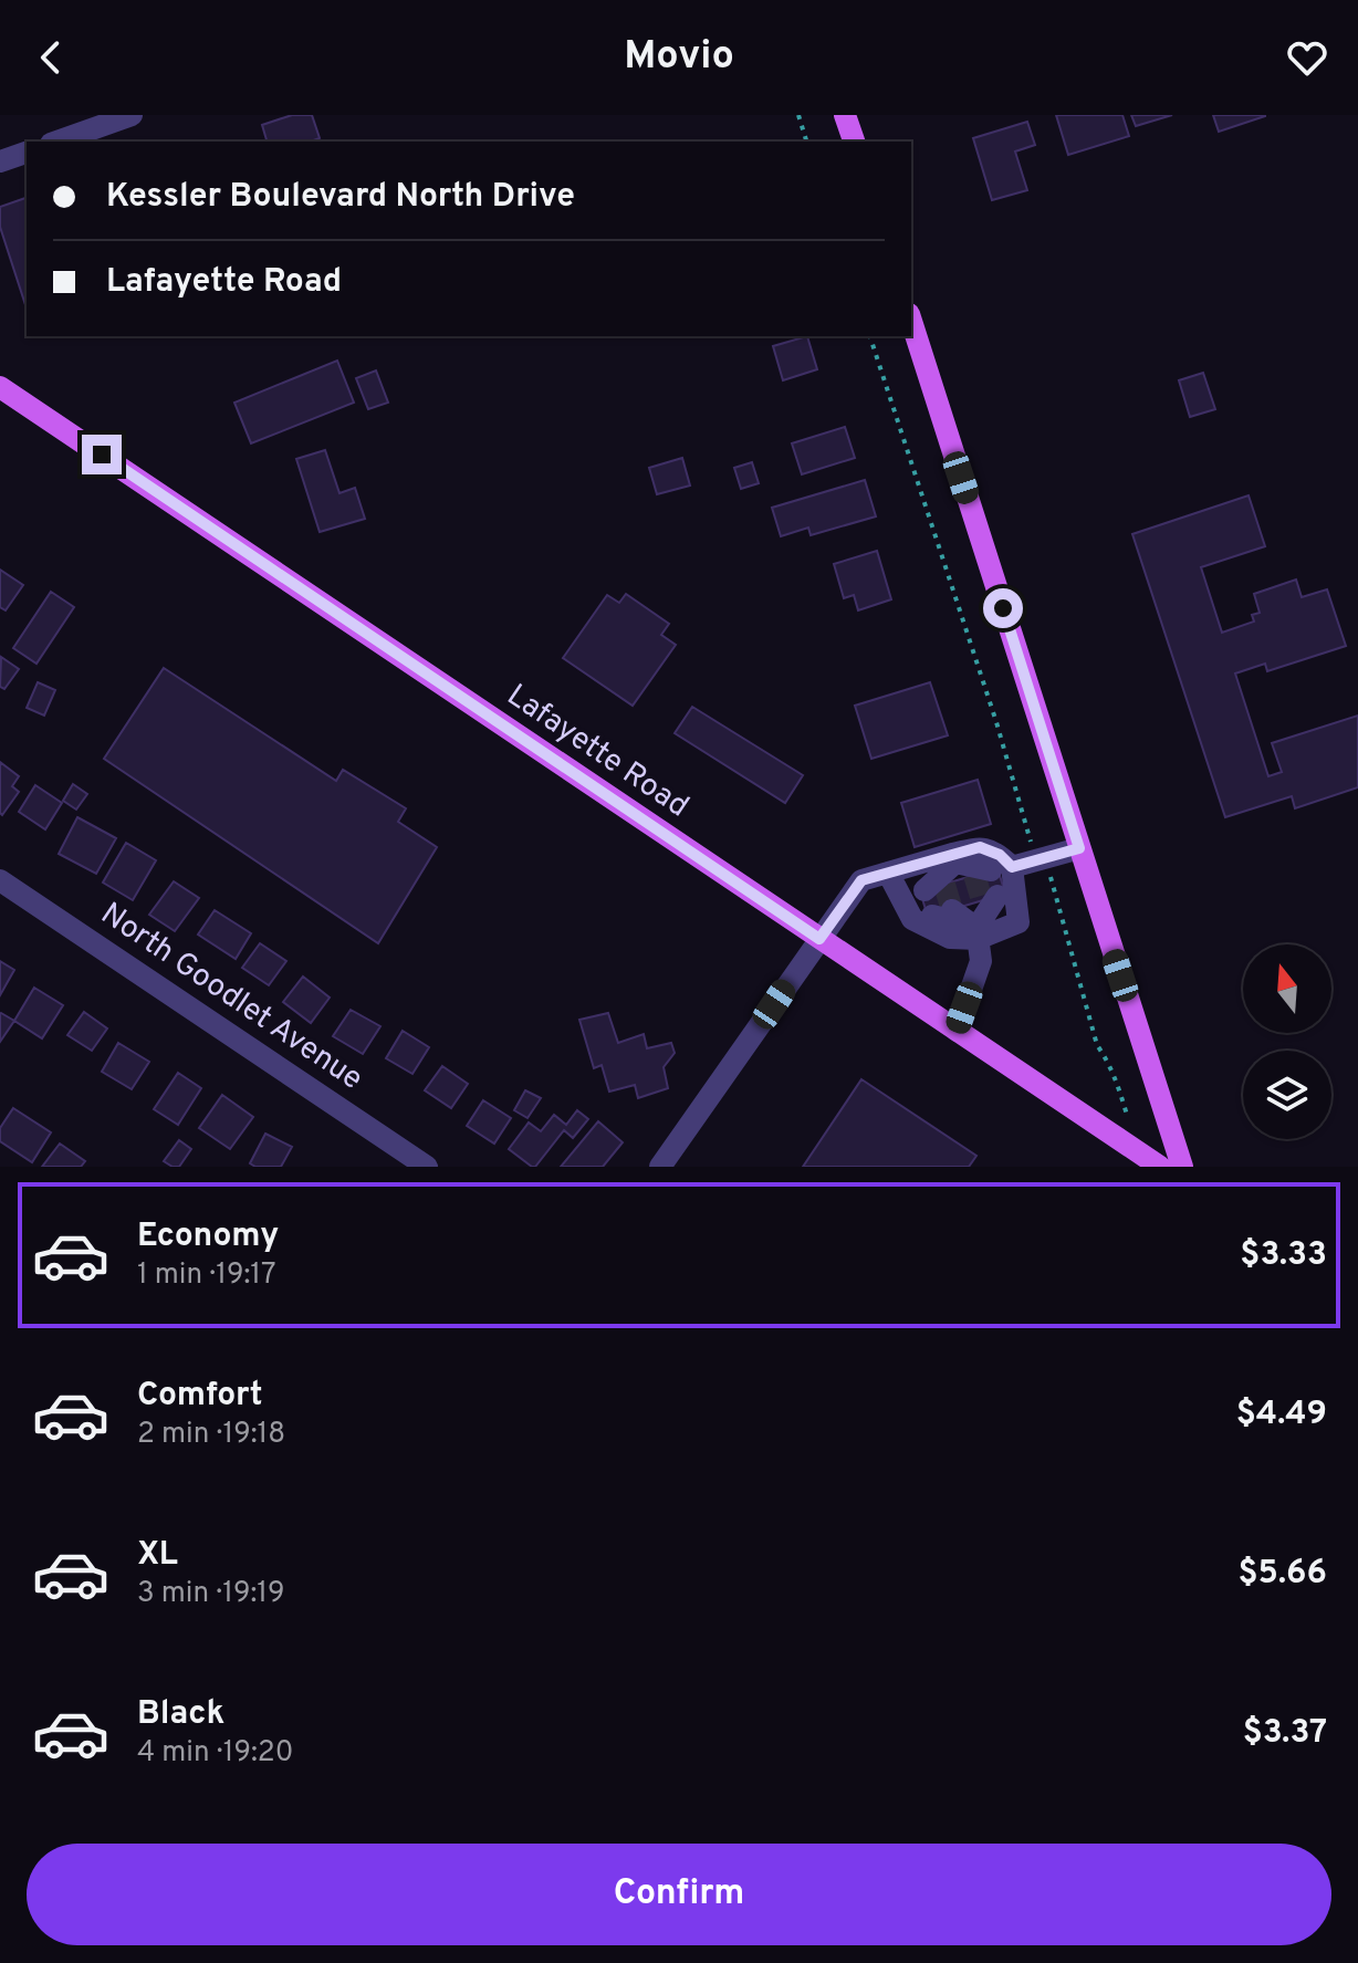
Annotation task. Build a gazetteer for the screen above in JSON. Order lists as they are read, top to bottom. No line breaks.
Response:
{"streets":{"main road":["Lafayette Road"],"street":["North Goodlet Avenue"]},"north":"top","page":{"header":"Movio","banner":["Kessler Boulevard North Drive","Lafayette Road"],"list":[{"name":"Economy","note":"1 min · 19:17","value":"$3.33"},{"name":"Comfort","note":"2 min · 19:18","value":"$4.49"},{"name":"XL","note":"3 min · 19:19","value":"$5.66"},{"name":"Black","note":"4 min · 19:20","value":"$3.37"}],"buttons":"Confirm"}}
